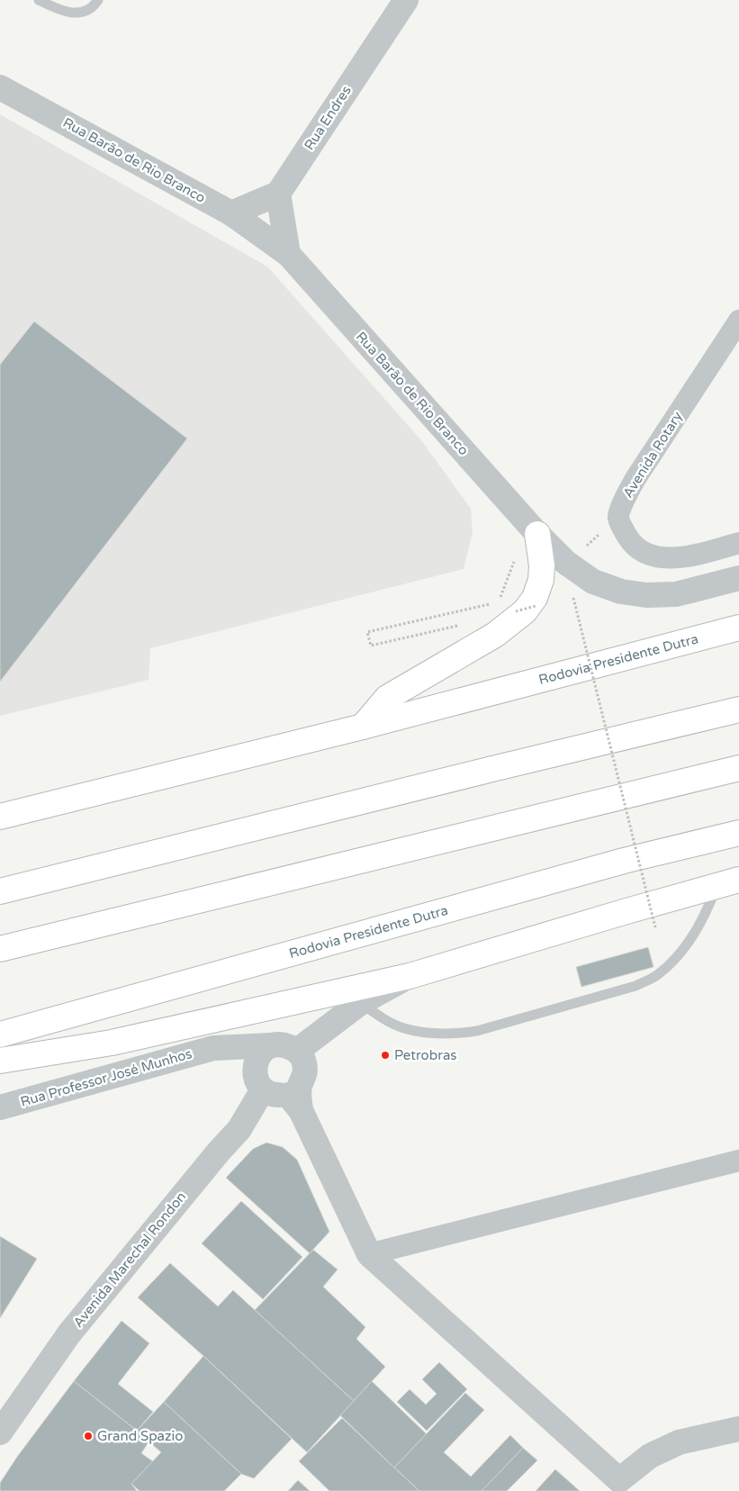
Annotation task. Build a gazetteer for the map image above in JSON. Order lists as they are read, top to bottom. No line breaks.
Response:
{"streets":{"highway":["Rodovia Presidente Dutra"],"street":["Rua Endres","Rua Barão de Rio Branco","Avenida Rotary","Rua Professor José Munhos","Avenida Marechal Rondon"]},"crossings":[["Rua Professor José Munhos","Avenida Marechal Rondon"]],"places":["Petrobras","Grand Spazio"]}
